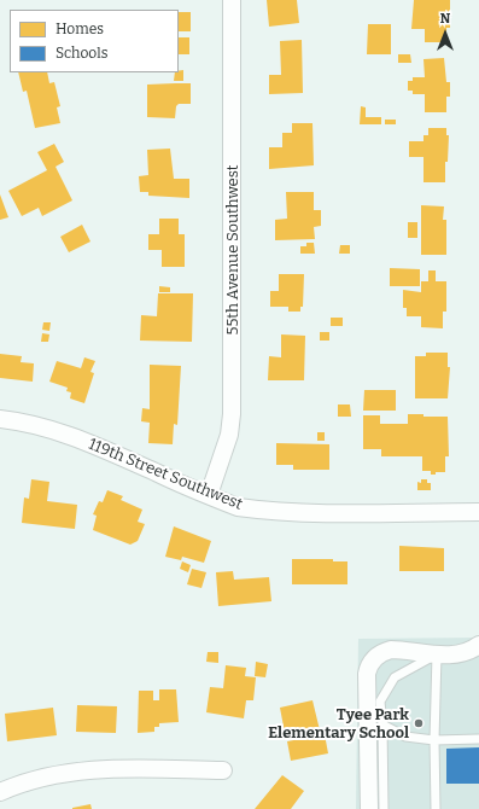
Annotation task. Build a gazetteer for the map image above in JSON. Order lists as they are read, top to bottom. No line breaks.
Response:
{"streets":{"street":["55th Avenue Southwest","119th Street Southwest"]},"crossings":[["55th Avenue Southwest","119th Street Southwest"]],"places":["Tyee Park Elementary School"],"legend":["Homes","Schools"],"north":"top"}
